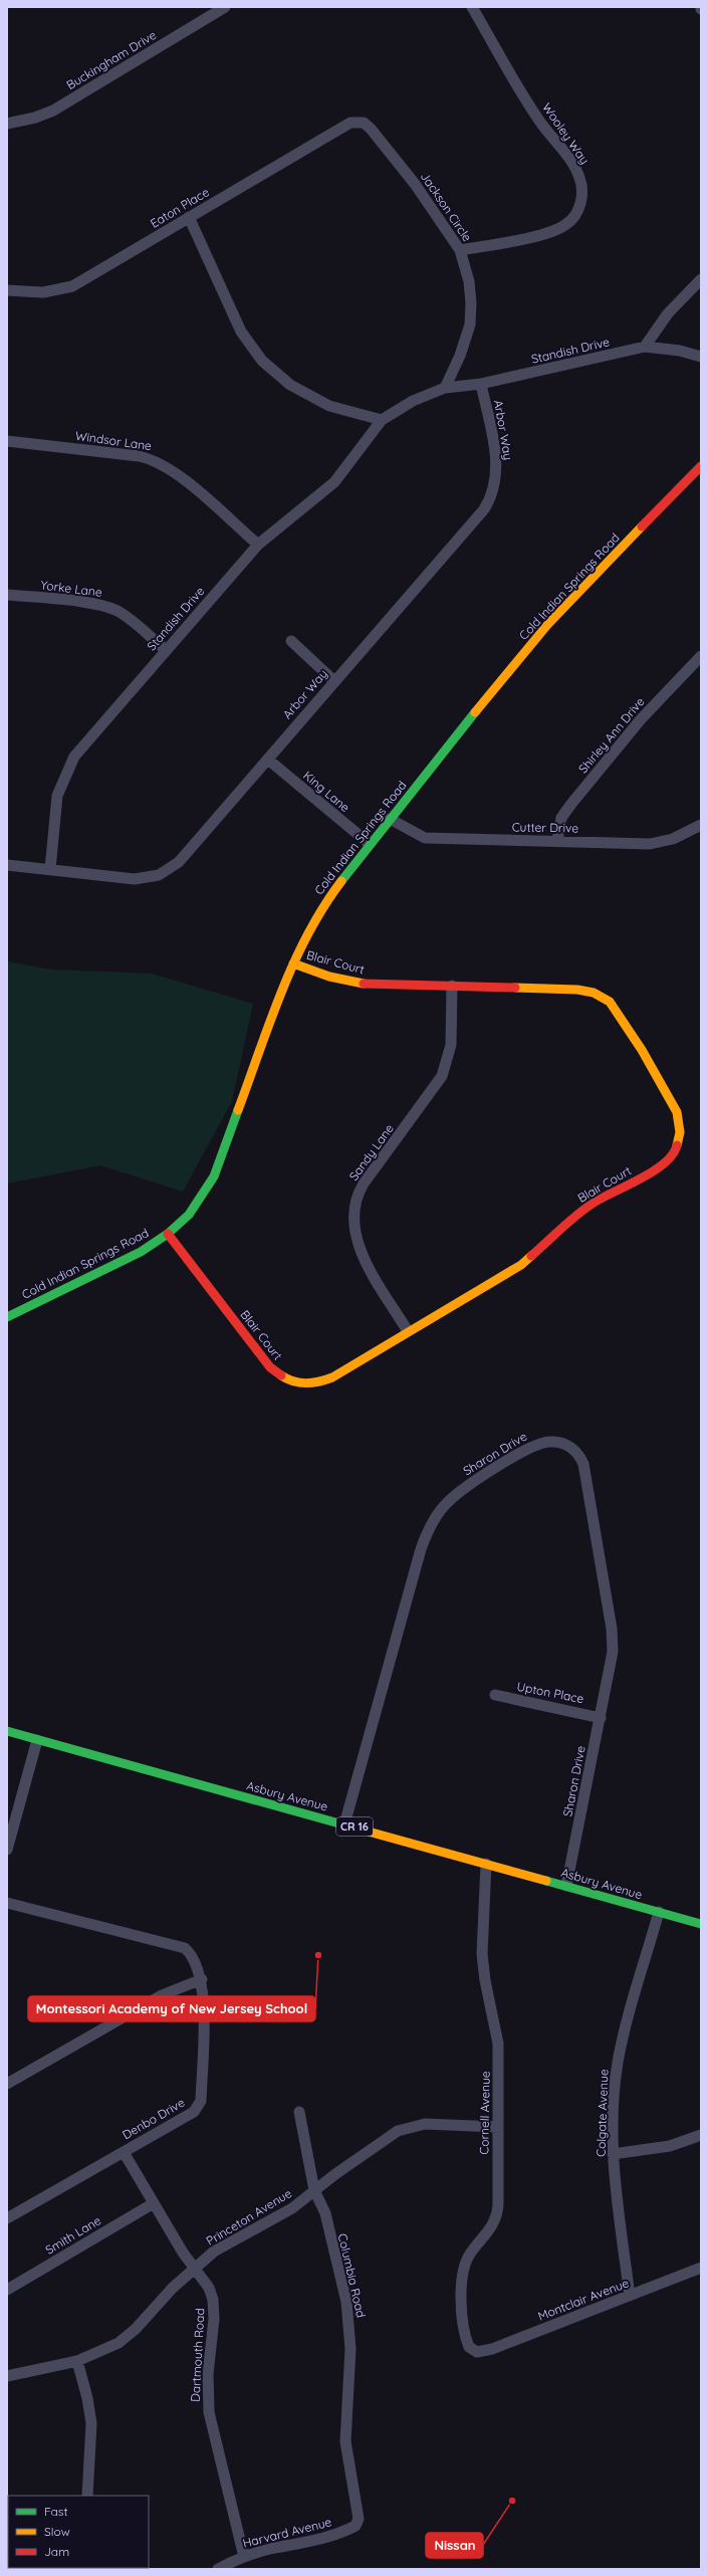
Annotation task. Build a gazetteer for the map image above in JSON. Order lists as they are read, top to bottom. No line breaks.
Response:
{"streets":{"street":["Buckingham Drive","Wooley Way","Jackson Circle","Eaton Place","Standish Drive","Arbor Way","Windsor Lane","Cold Indian Springs Road","Yorke Lane","Shirley Ann Drive","King Lane","Cutter Drive","Blair Court","Sandy Lane","Sharon Drive","Upton Place","Asbury Avenue","CR 16","Cornell Avenue","Colgate Avenue","Denbo Drive","Princeton Avenue","Smith Lane","Columbia Road","Montclair Avenue","Dartmouth Road","Harvard Avenue"]},"crossings":[["Wooley Way","Jackson Circle"],["Jackson Circle","Eaton Place"],["Jackson Circle","Standish Drive"],["Standish Drive","Arbor Way"],["Standish Drive","Windsor Lane"],["Standish Drive","Yorke Lane"],["Arbor Way","King Lane"],["Cold Indian Springs Road","King Lane"],["Cold Indian Springs Road","Cutter Drive"],["Cold Indian Springs Road","Blair Court"],["Shirley Ann Drive","Cutter Drive"],["Blair Court","Sandy Lane"],["Sharon Drive","Upton Place"],["Sharon Drive","Asbury Avenue"],["Asbury Avenue","Cornell Avenue"],["Asbury Avenue","Colgate Avenue"],["Cornell Avenue","Princeton Avenue"],["Cornell Avenue","Montclair Avenue"],["Colgate Avenue","Montclair Avenue"],["Denbo Drive","Dartmouth Road"],["Princeton Avenue","Columbia Road"],["Princeton Avenue","Dartmouth Road"],["Smith Lane","Dartmouth Road"],["Columbia Road","Harvard Avenue"],["Dartmouth Road","Harvard Avenue"]],"places":["Montessori Academy of New Jersey School","Nissan"],"legend":["Fast","Slow","Jam"]}
